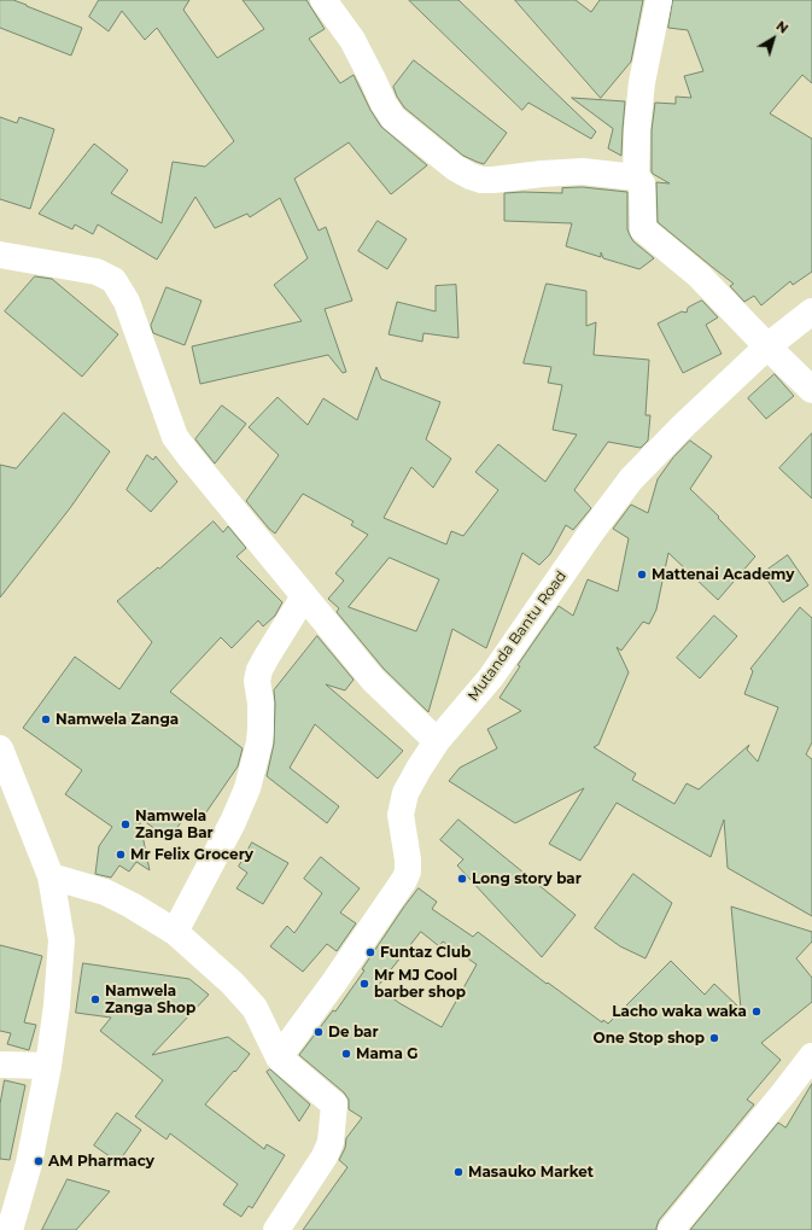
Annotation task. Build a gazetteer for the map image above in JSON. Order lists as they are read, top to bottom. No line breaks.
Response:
{"streets":{"street":["Mutanda Bantu Road"]},"places":["Mattenai Academy","Namwela Zanga","Namwela Zanga Bar","Mr Felix Grocery","Long story bar","Funtaz Club","Mr MJ Cool barber shop","Namwela Zanga Shop","Lacho waka waka","De bar","One Stop shop","Mama G","AM Pharmacy","Masauko Market"],"north":"top right"}
